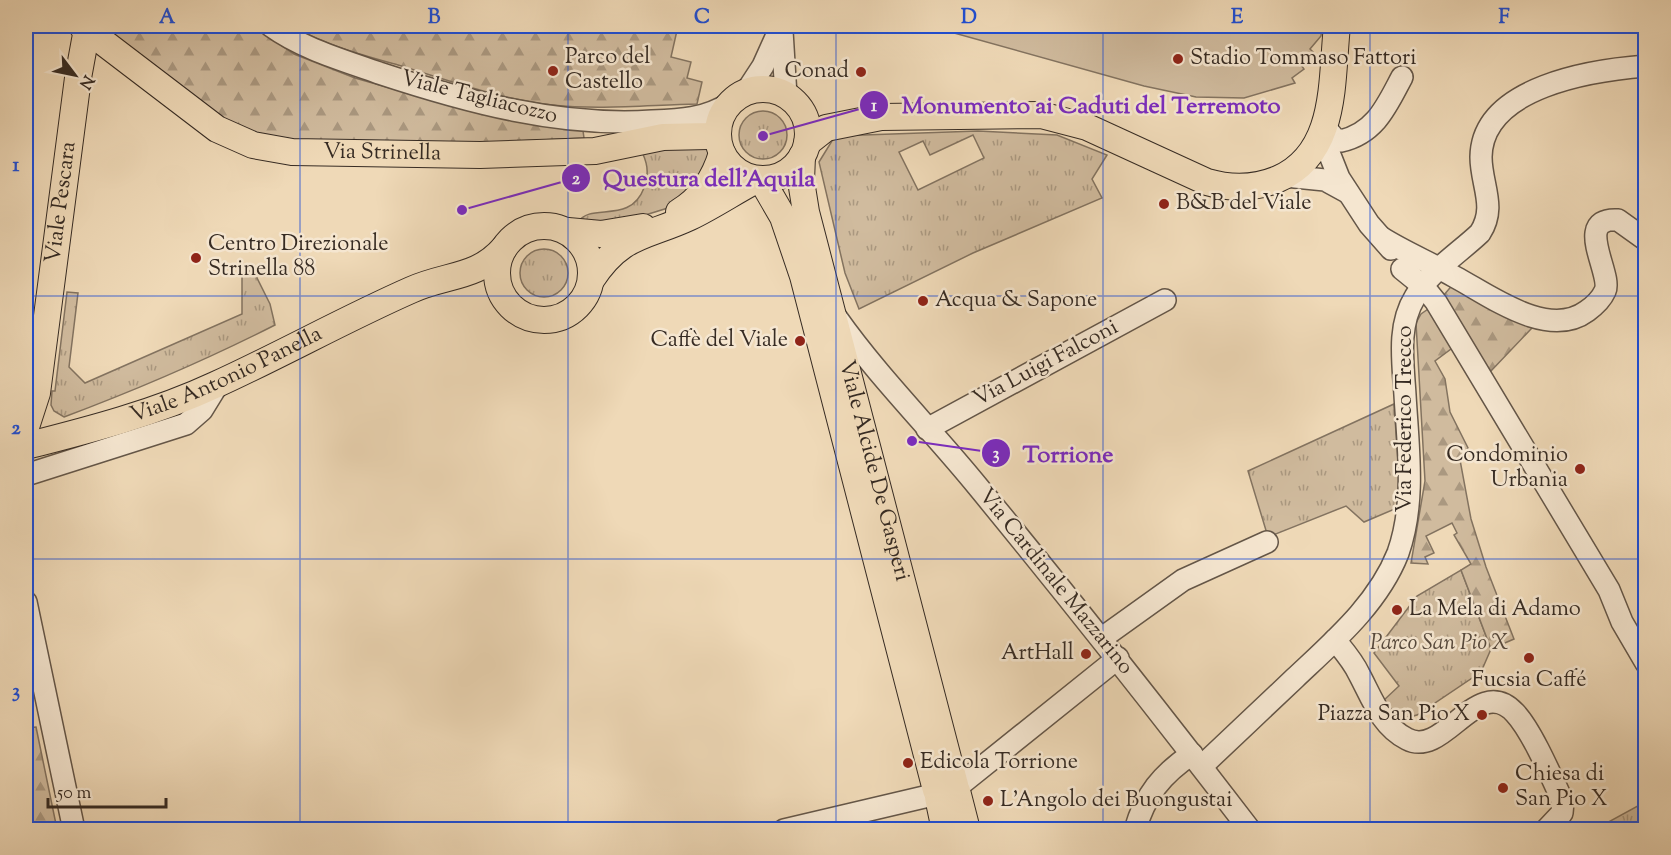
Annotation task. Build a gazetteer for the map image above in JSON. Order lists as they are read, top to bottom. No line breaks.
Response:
{"streets":{"main road":["Via Strinella","Viale Pescara","Viale Antonio Panella","Viale Alcide De Gasperi"],"street":["Viale Tagliacozzo","Via Luigi Falconi","Via Federico Trecco","Via Cardinale Mazzarino"]},"crossings":[["Viale Tagliacozzo","Via Strinella"],["Viale Tagliacozzo","Viale Alcide De Gasperi"],["Via Strinella","Viale Pescara"],["Via Strinella","Viale Alcide De Gasperi"],["Viale Pescara","Viale Antonio Panella"],["Via Luigi Falconi","Via Cardinale Mazzarino"],["Via Federico Trecco","Via Cardinale Mazzarino"],["Viale Alcide De Gasperi","Via Cardinale Mazzarino"]],"parks":["Parco San Pio X"],"places":["Stadio Tommaso Fattori","Parco del Castello","Conad","Monumento ai Caduti del Terremoto","B&B del Viale","Questura dell'Aquila","Centro Direzionale Strinella 88","Acqua & Sapone","Caffè del Viale","Torrione","Condominio Urbania","La Mela di Adamo","ArtHall","Fucsia Caffé","Piazza San Pio X","Edicola Torrione","Chiesa di San Pio X","L'Angolo dei Buongustai"],"scale_bar":"50 m","north":"bottom right","grid":{"columns":["A","B","C","D","E","F"],"rows":["1","2","3"]}}
